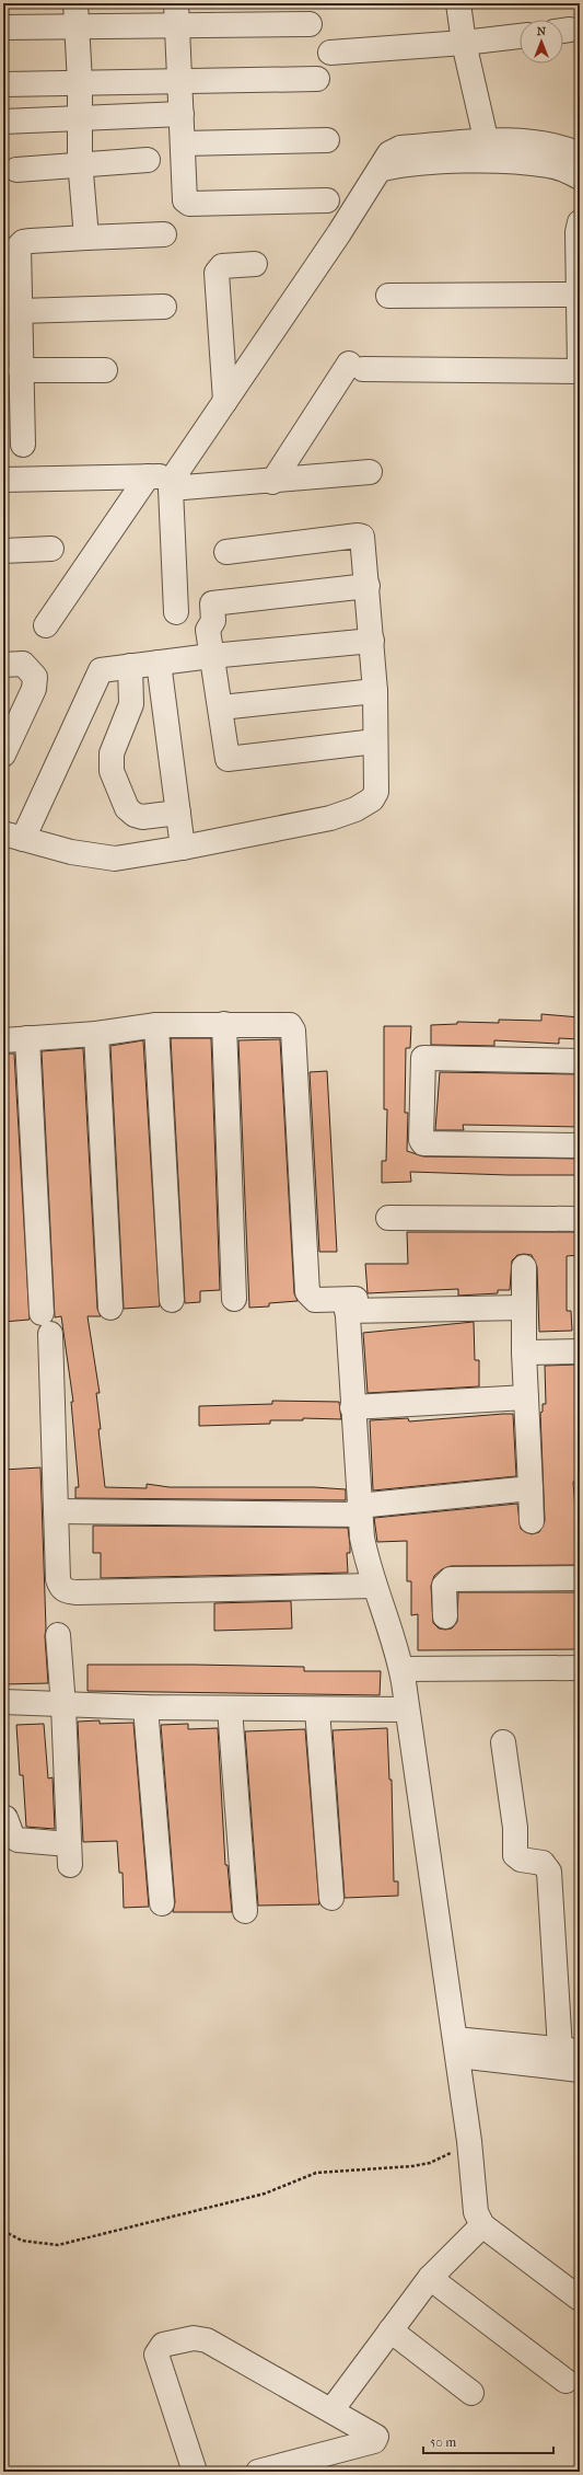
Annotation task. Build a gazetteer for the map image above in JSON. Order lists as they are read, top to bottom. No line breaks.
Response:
{"scale_bar":"50 m","north":"top"}
